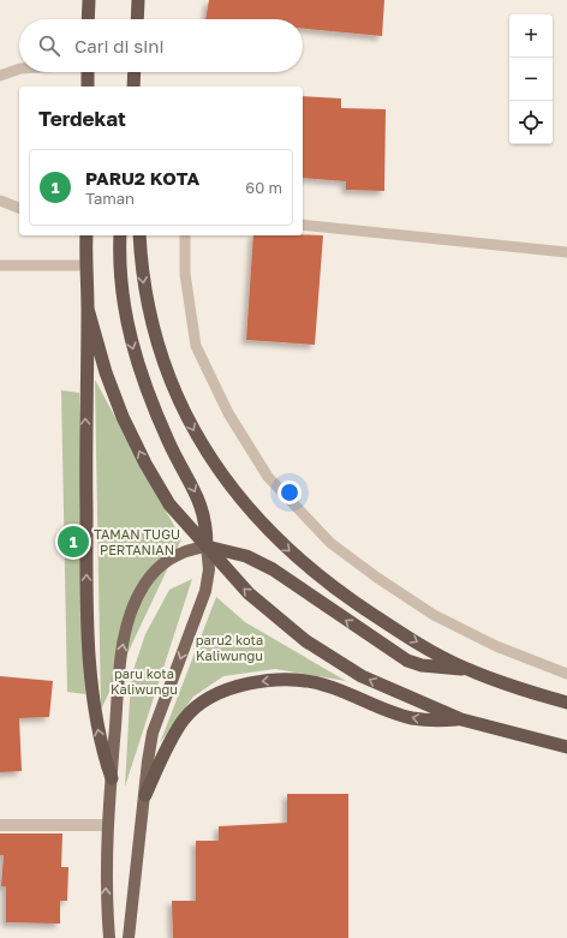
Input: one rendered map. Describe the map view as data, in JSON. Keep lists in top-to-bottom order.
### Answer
{
  "parks": ["TAMAN TUGU PERTANIAN", "paru2 kota Kaliwungu", "paru kota Kaliwungu"],
  "page": {
    "map_buttons": ["+", "−"],
    "search": "Cari di sini",
    "heading": "Terdekat",
    "list": [
      {
        "mark": "1",
        "name": "PARU2 KOTA",
        "note": "Taman",
        "value": "60 m"
      }
    ],
    "pins": "1"
  }
}
